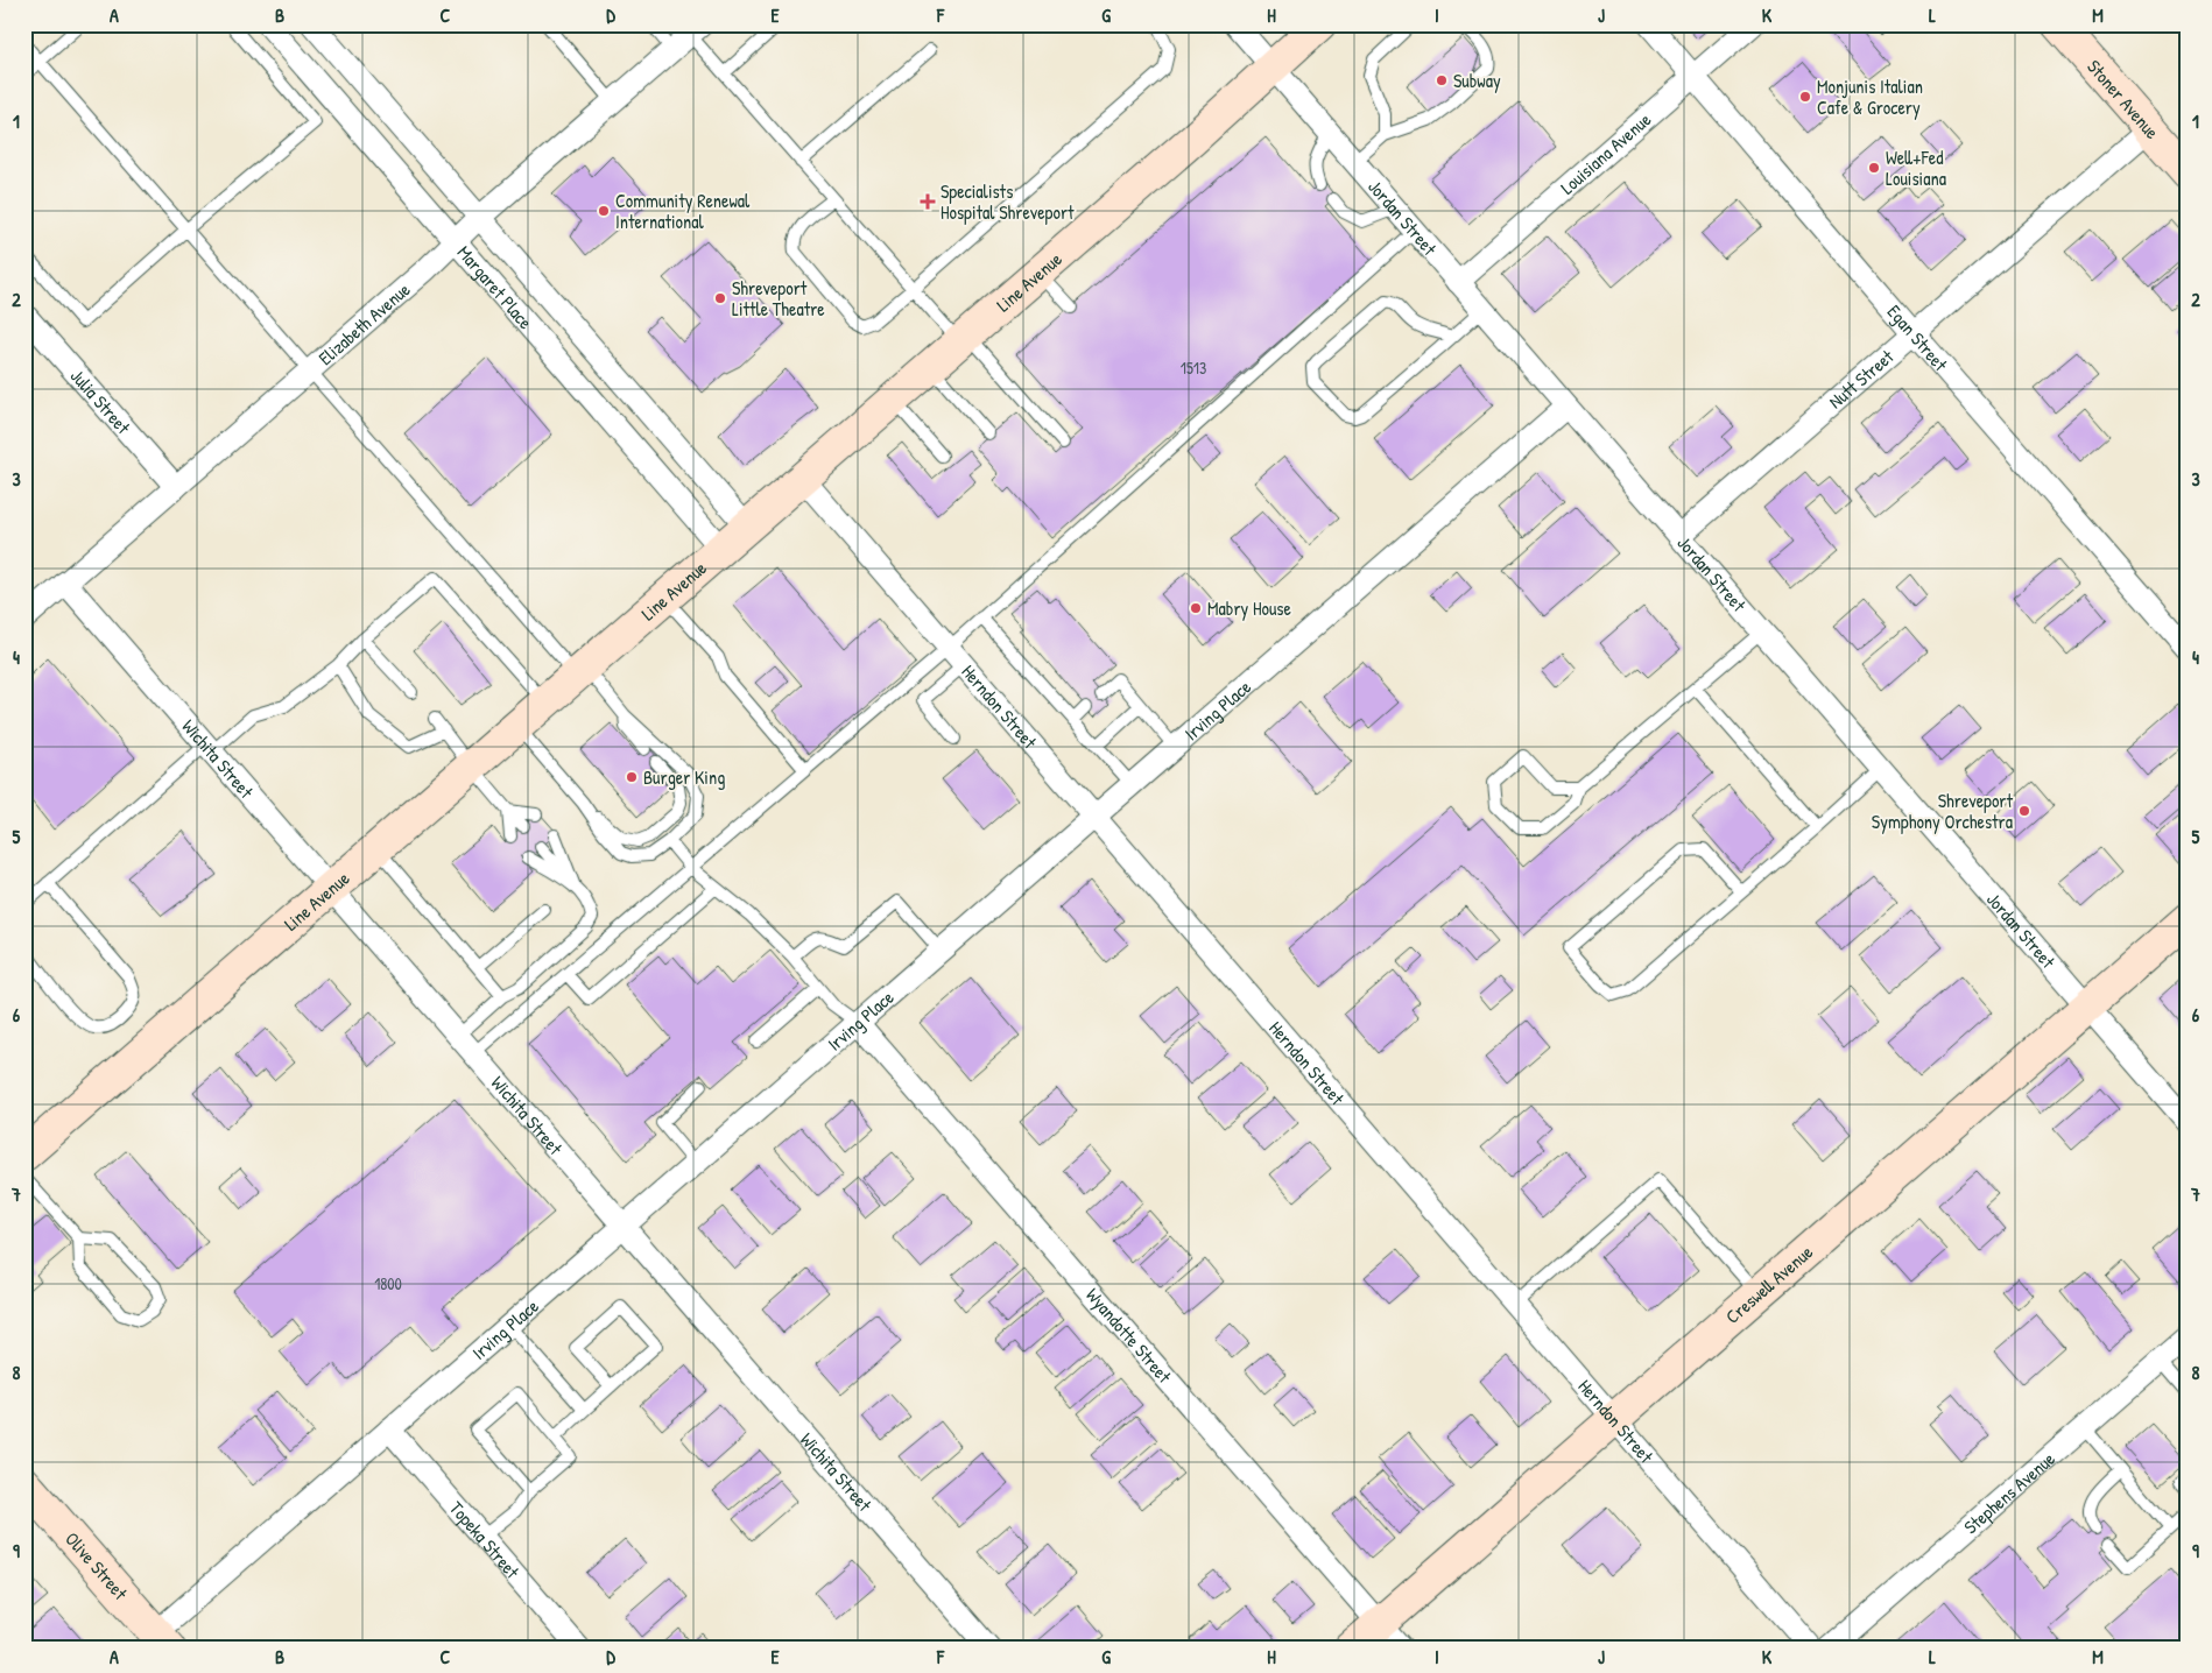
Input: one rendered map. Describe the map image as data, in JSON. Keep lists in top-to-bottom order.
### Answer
{
  "streets": {
    "main road": [
      "Stoner Avenue",
      "Line Avenue",
      "Creswell Avenue",
      "Olive Street"
    ],
    "street": [
      "Louisiana Avenue",
      "Jordan Street",
      "Margaret Place",
      "Elizabeth Avenue",
      "Egan Street",
      "Nutt Street",
      "Julia Street",
      "Herndon Street",
      "Irving Place",
      "Wichita Street",
      "Wyandotte Street",
      "Stephens Avenue",
      "Topeka Street"
    ]
  },
  "crossings": [
    ["Stoner Avenue", "Nutt Street"],
    ["Louisiana Avenue", "Jordan Street"],
    ["Louisiana Avenue", "Egan Street"],
    ["Jordan Street", "Line Avenue"],
    ["Jordan Street", "Nutt Street"],
    ["Jordan Street", "Irving Place"],
    ["Jordan Street", "Creswell Avenue"],
    ["Line Avenue", "Margaret Place"],
    ["Line Avenue", "Herndon Street"],
    ["Line Avenue", "Wichita Street"],
    ["Margaret Place", "Elizabeth Avenue"],
    ["Elizabeth Avenue", "Julia Street"],
    ["Elizabeth Avenue", "Wichita Street"],
    ["Egan Street", "Nutt Street"],
    ["Herndon Street", "Irving Place"],
    ["Herndon Street", "Creswell Avenue"],
    ["Irving Place", "Wichita Street"],
    ["Irving Place", "Wyandotte Street"],
    ["Irving Place", "Topeka Street"],
    ["Irving Place", "Olive Street"],
    ["Creswell Avenue", "Wyandotte Street"]
  ],
  "places": {
    "other": [
      "Subway",
      "Monjunis Italian Cafe & Grocery",
      "Well+Fed Louisiana",
      "Community Renewal International",
      "Shreveport Little Theatre",
      "Mabry House",
      "Burger King",
      "Shreveport Symphony Orchestra"
    ],
    "health": ["Specialists Hospital Shreveport"]
  },
  "house_numbers": ["1513", "1800"],
  "grid": {
    "columns": [
      "A",
      "B",
      "C",
      "D",
      "E",
      "F",
      "G",
      "H",
      "I",
      "J",
      "K",
      "L",
      "M"
    ],
    "rows": [
      "1",
      "2",
      "3",
      "4",
      "5",
      "6",
      "7",
      "8",
      "9"
    ]
  }
}
